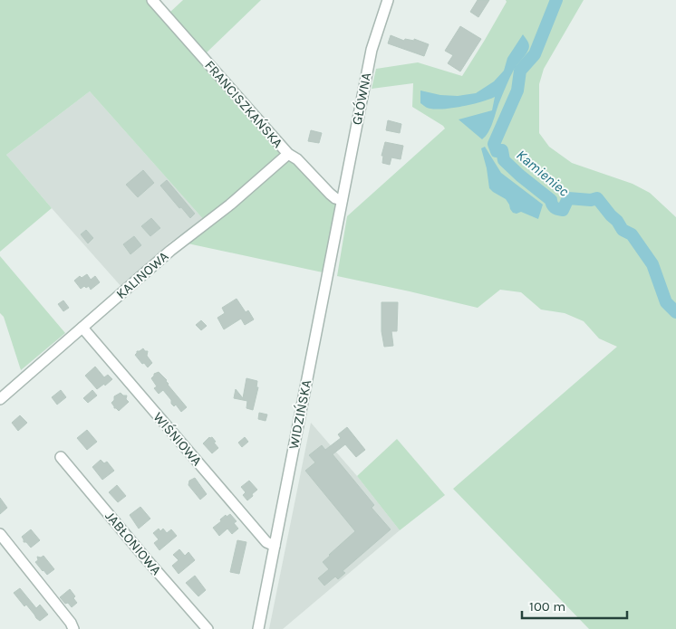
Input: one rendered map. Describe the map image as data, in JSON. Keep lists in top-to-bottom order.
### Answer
{
  "streets": {
    "street": [
      "GŁÓWNA",
      "FRANCISZKAŃSKA",
      "KALINOWA",
      "WIDZIŃSKA",
      "WIŚNIOWA",
      "JABŁONIOWA"
    ]
  },
  "crossings": [
    ["GŁÓWNA", "FRANCISZKAŃSKA"],
    ["GŁÓWNA", "WIDZIŃSKA"],
    ["FRANCISZKAŃSKA", "KALINOWA"],
    ["FRANCISZKAŃSKA", "WIDZIŃSKA"],
    ["KALINOWA", "WIŚNIOWA"],
    ["WIDZIŃSKA", "WIŚNIOWA"]
  ],
  "water": ["Kamieniec"],
  "scale_bar": "100 m"
}
